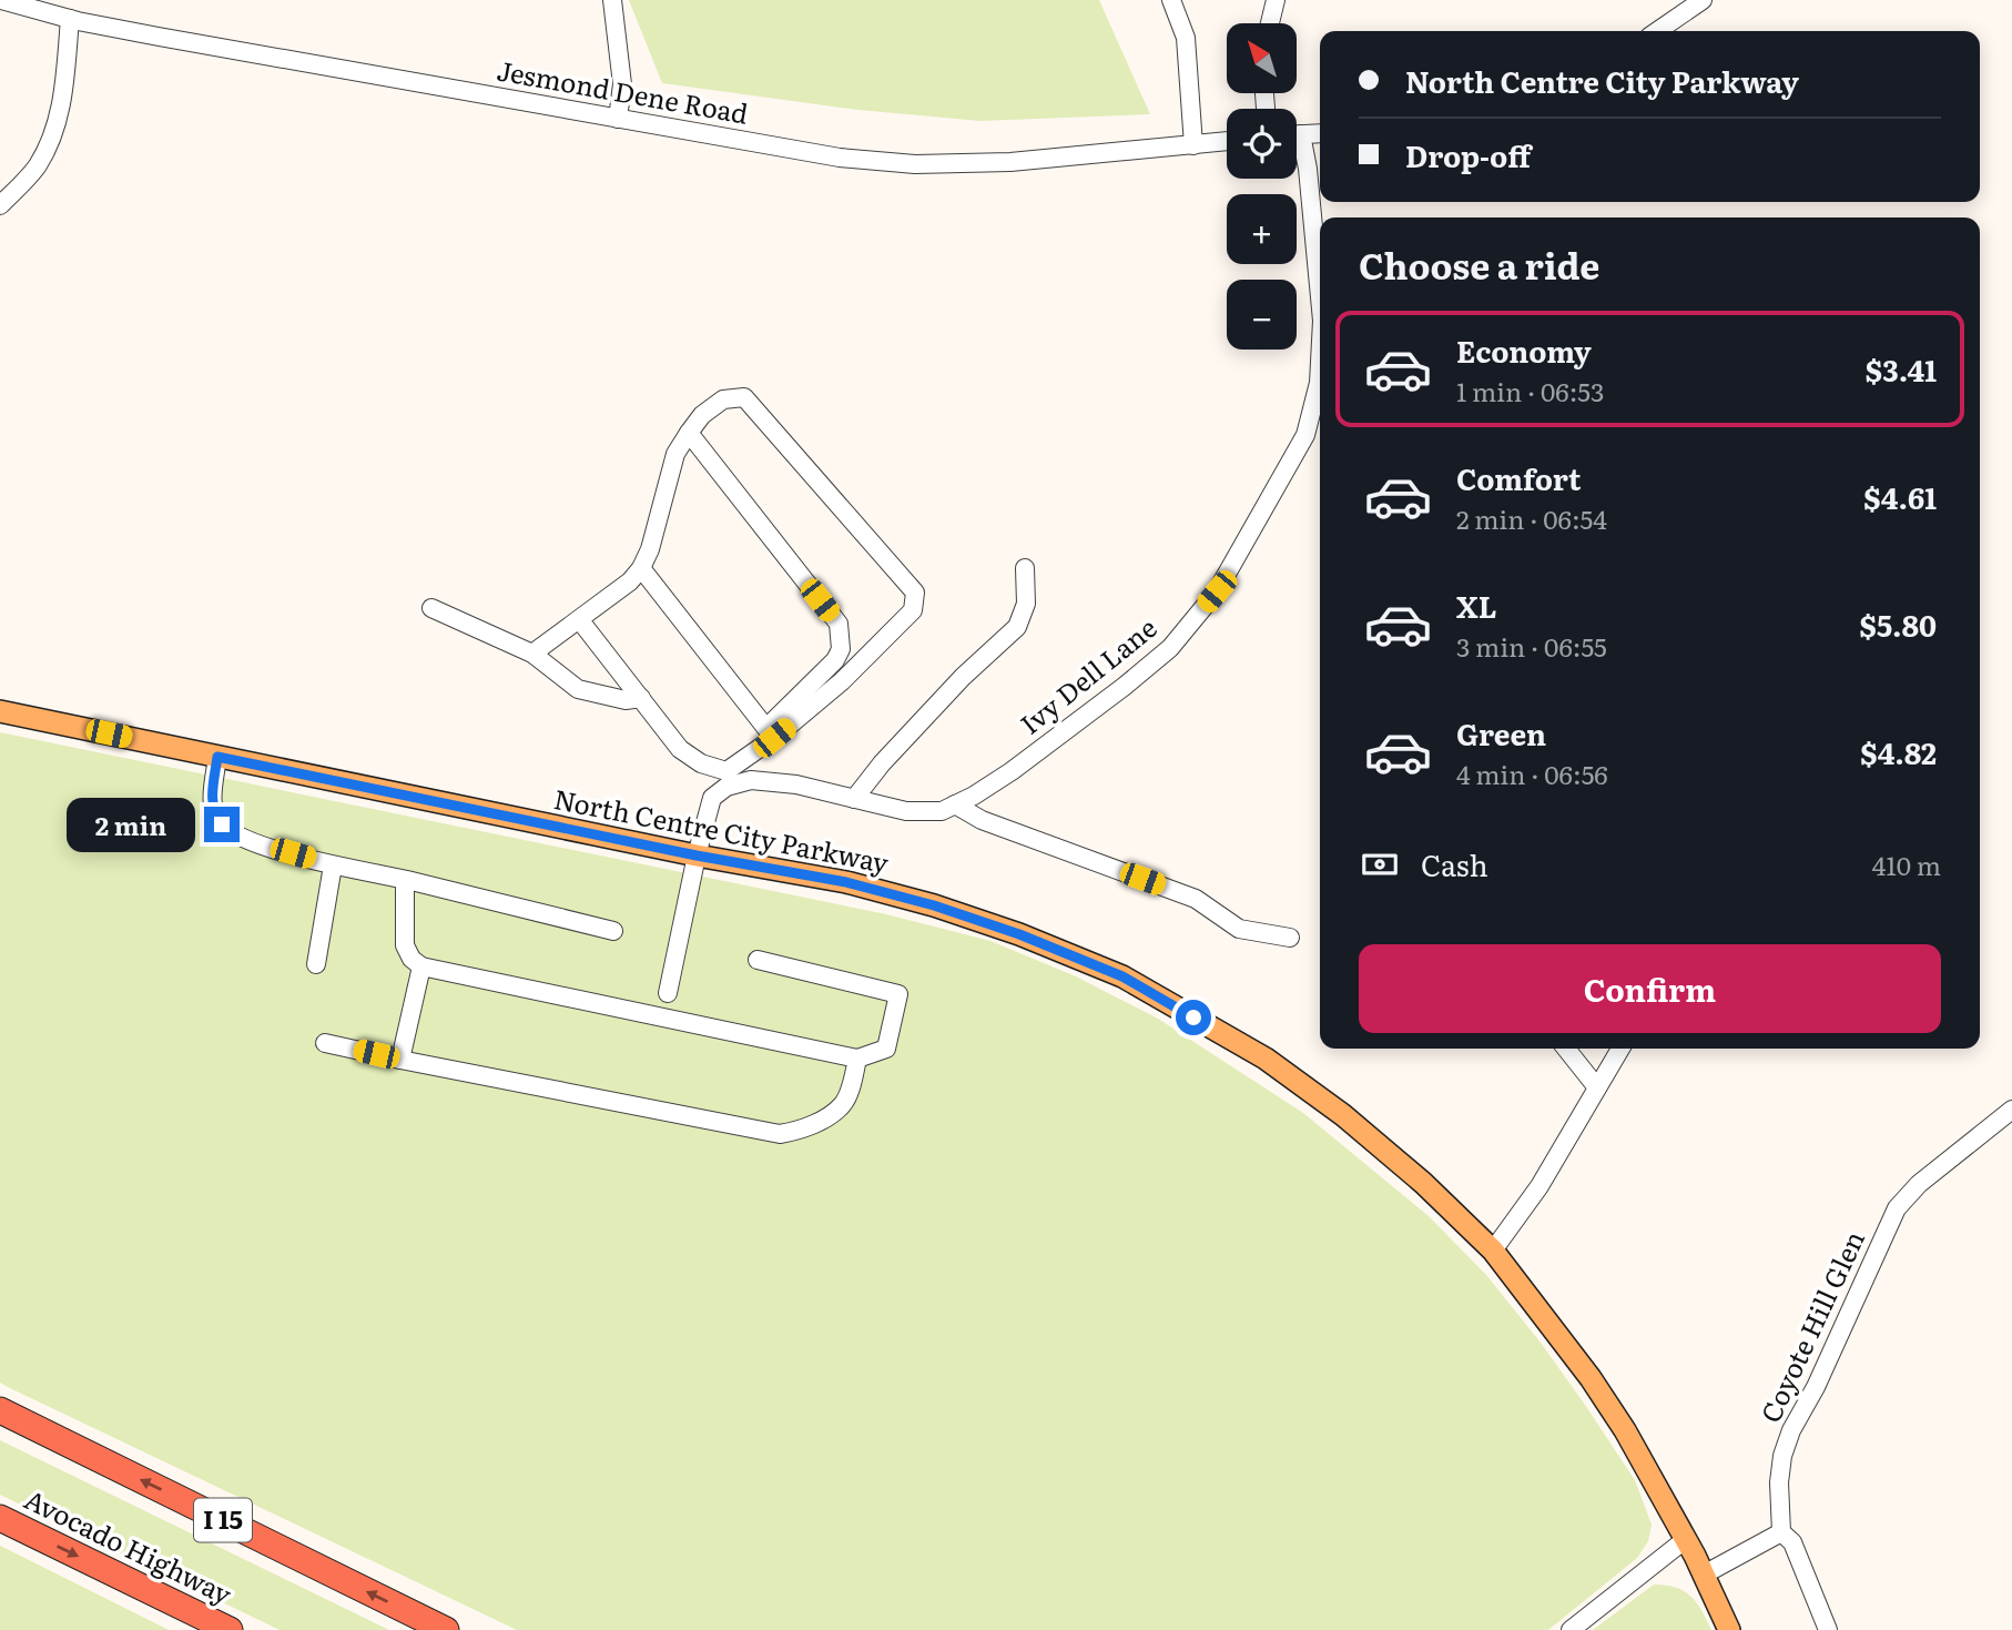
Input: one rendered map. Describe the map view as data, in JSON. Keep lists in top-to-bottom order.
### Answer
{
  "streets": {
    "highway": ["I 15", "Avocado Highway"],
    "main road": ["North Centre City Parkway"],
    "street": ["Jesmond Dene Road", "Ivy Dell Lane", "Coyote Hill Glen"]
  },
  "north": "top left",
  "page": {
    "map_buttons": ["+", "−"],
    "banner": ["North Centre City Parkway", "Drop-off"],
    "heading": "Choose a ride",
    "list": [
      {
        "name": "Economy",
        "note": "1 min · 06:53",
        "value": "$3.41"
      },
      {
        "name": "Comfort",
        "note": "2 min · 06:54",
        "value": "$4.61"
      },
      {
        "name": "XL",
        "note": "3 min · 06:55",
        "value": "$5.80"
      },
      {
        "name": "Green",
        "note": "4 min · 06:56",
        "value": "$4.82"
      }
    ],
    "bubble": "2 min",
    "pay": ["Cash", "410 m"],
    "buttons": "Confirm"
  }
}
